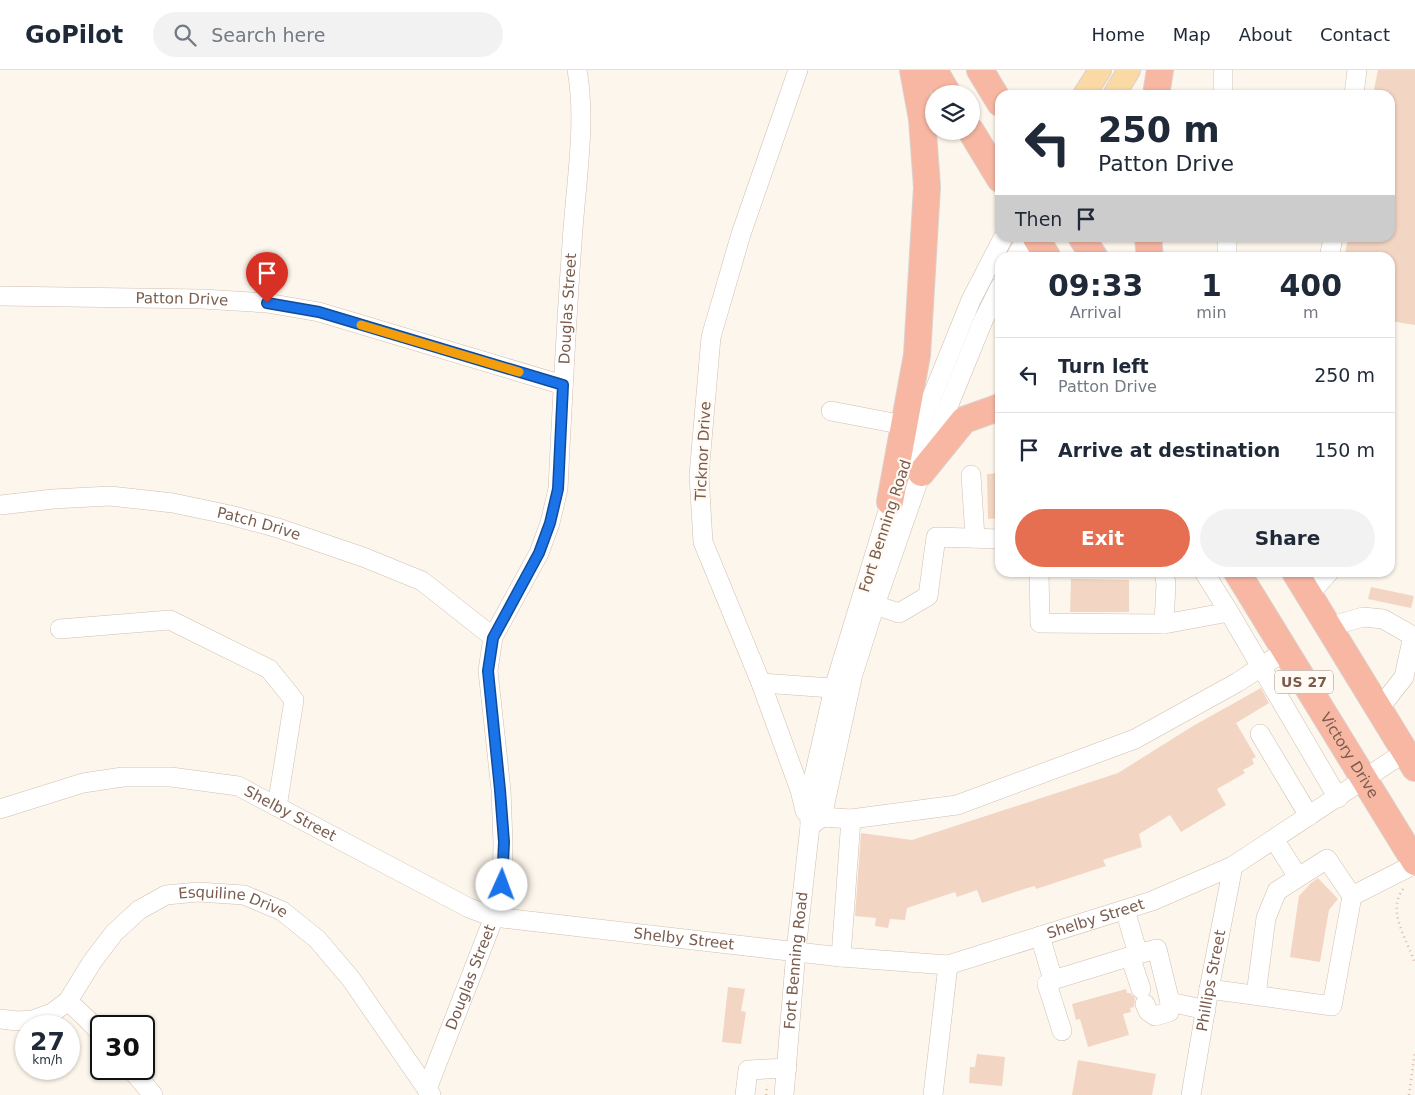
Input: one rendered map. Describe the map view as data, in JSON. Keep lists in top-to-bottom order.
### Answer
{
  "streets": {
    "highway": ["US 27", "Victory Drive"],
    "street": [
      "Patton Drive",
      "Douglas Street",
      "Ticknor Drive",
      "Patch Drive",
      "Fort Benning Road",
      "Shelby Street",
      "Esquiline Drive",
      "Phillips Street"
    ]
  },
  "crossings": [
    ["Patton Drive", "Douglas Street"],
    ["Douglas Street", "Patch Drive"],
    ["Douglas Street", "Shelby Street"],
    ["Douglas Street", "Esquiline Drive"],
    ["Ticknor Drive", "Fort Benning Road"],
    ["Fort Benning Road", "Shelby Street"],
    ["US 27", "Shelby Street"],
    ["Victory Drive", "Shelby Street"],
    ["Shelby Street", "Phillips Street"]
  ],
  "page": {
    "header": "GoPilot",
    "search": "Search here",
    "nav": [
      "Home",
      "Map",
      "About",
      "Contact"
    ],
    "turn": ["250 m", "Patton Drive"],
    "then": "Then",
    "eta": [
      "09:33",
      "Arrival",
      "1",
      "min",
      "400",
      "m"
    ],
    "list": [
      {
        "name": "Turn left",
        "note": "Patton Drive",
        "value": "250 m"
      },
      {
        "name": "Arrive at destination",
        "value": "150 m"
      }
    ],
    "buttons": ["Exit", "Share"],
    "speed": "27 km/h",
    "limit": "30"
  }
}
